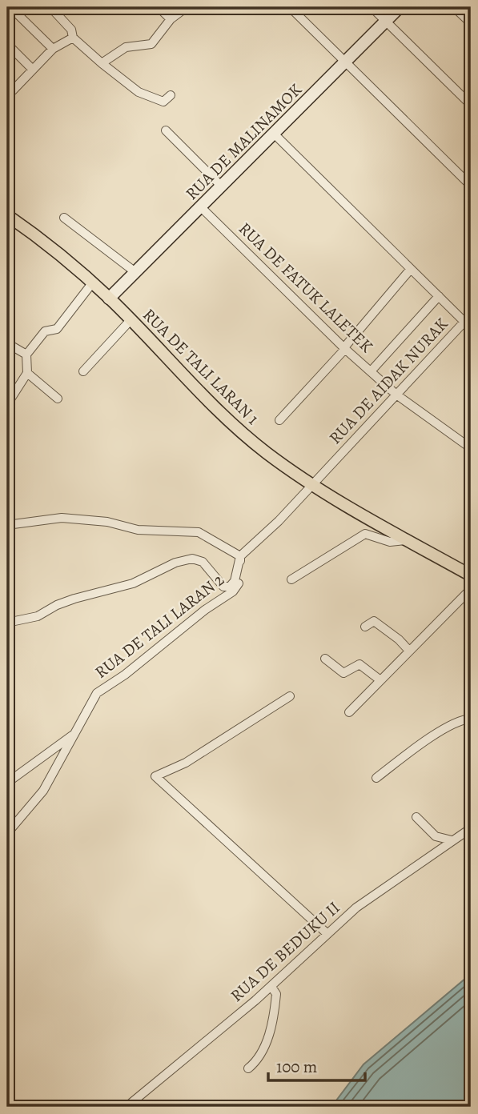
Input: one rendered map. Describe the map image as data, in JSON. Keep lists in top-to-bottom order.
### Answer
{
  "streets": {
    "main road": ["RUA DE TALI LARAN 1"],
    "street": [
      "RUA DE MALINAMOK",
      "RUA DE FATUK LALETEK",
      "RUA DE AIDAK NURAK",
      "RUA DE TALI LARAN 2",
      "RUA DE BEDUKU II"
    ]
  },
  "crossings": [
    ["RUA DE MALINAMOK", "RUA DE FATUK LALETEK"],
    ["RUA DE MALINAMOK", "RUA DE TALI LARAN 1"],
    ["RUA DE MALINAMOK", "RUA DE AIDAK NURAK"],
    ["RUA DE FATUK LALETEK", "RUA DE AIDAK NURAK"],
    ["RUA DE TALI LARAN 1", "RUA DE AIDAK NURAK"],
    ["RUA DE AIDAK NURAK", "RUA DE TALI LARAN 2"]
  ],
  "scale_bar": "100 m"
}
